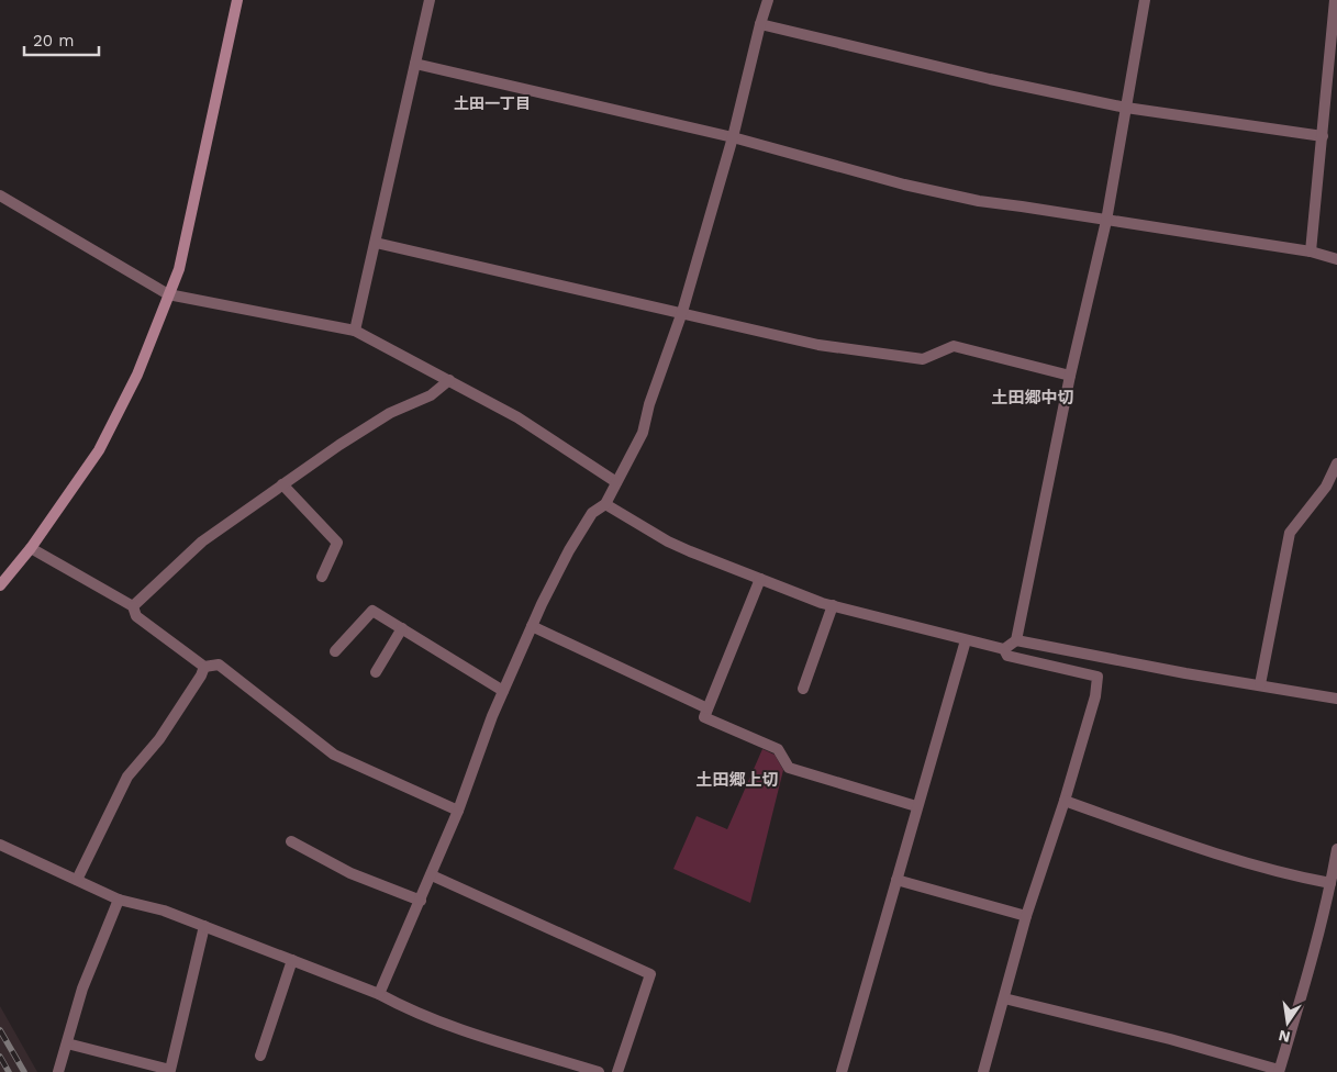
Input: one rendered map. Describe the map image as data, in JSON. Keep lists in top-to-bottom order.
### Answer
{
  "districts": ["土田一丁目", "土田郷中切", "土田郷上切"],
  "scale_bar": "20 m",
  "north": "bottom"
}
